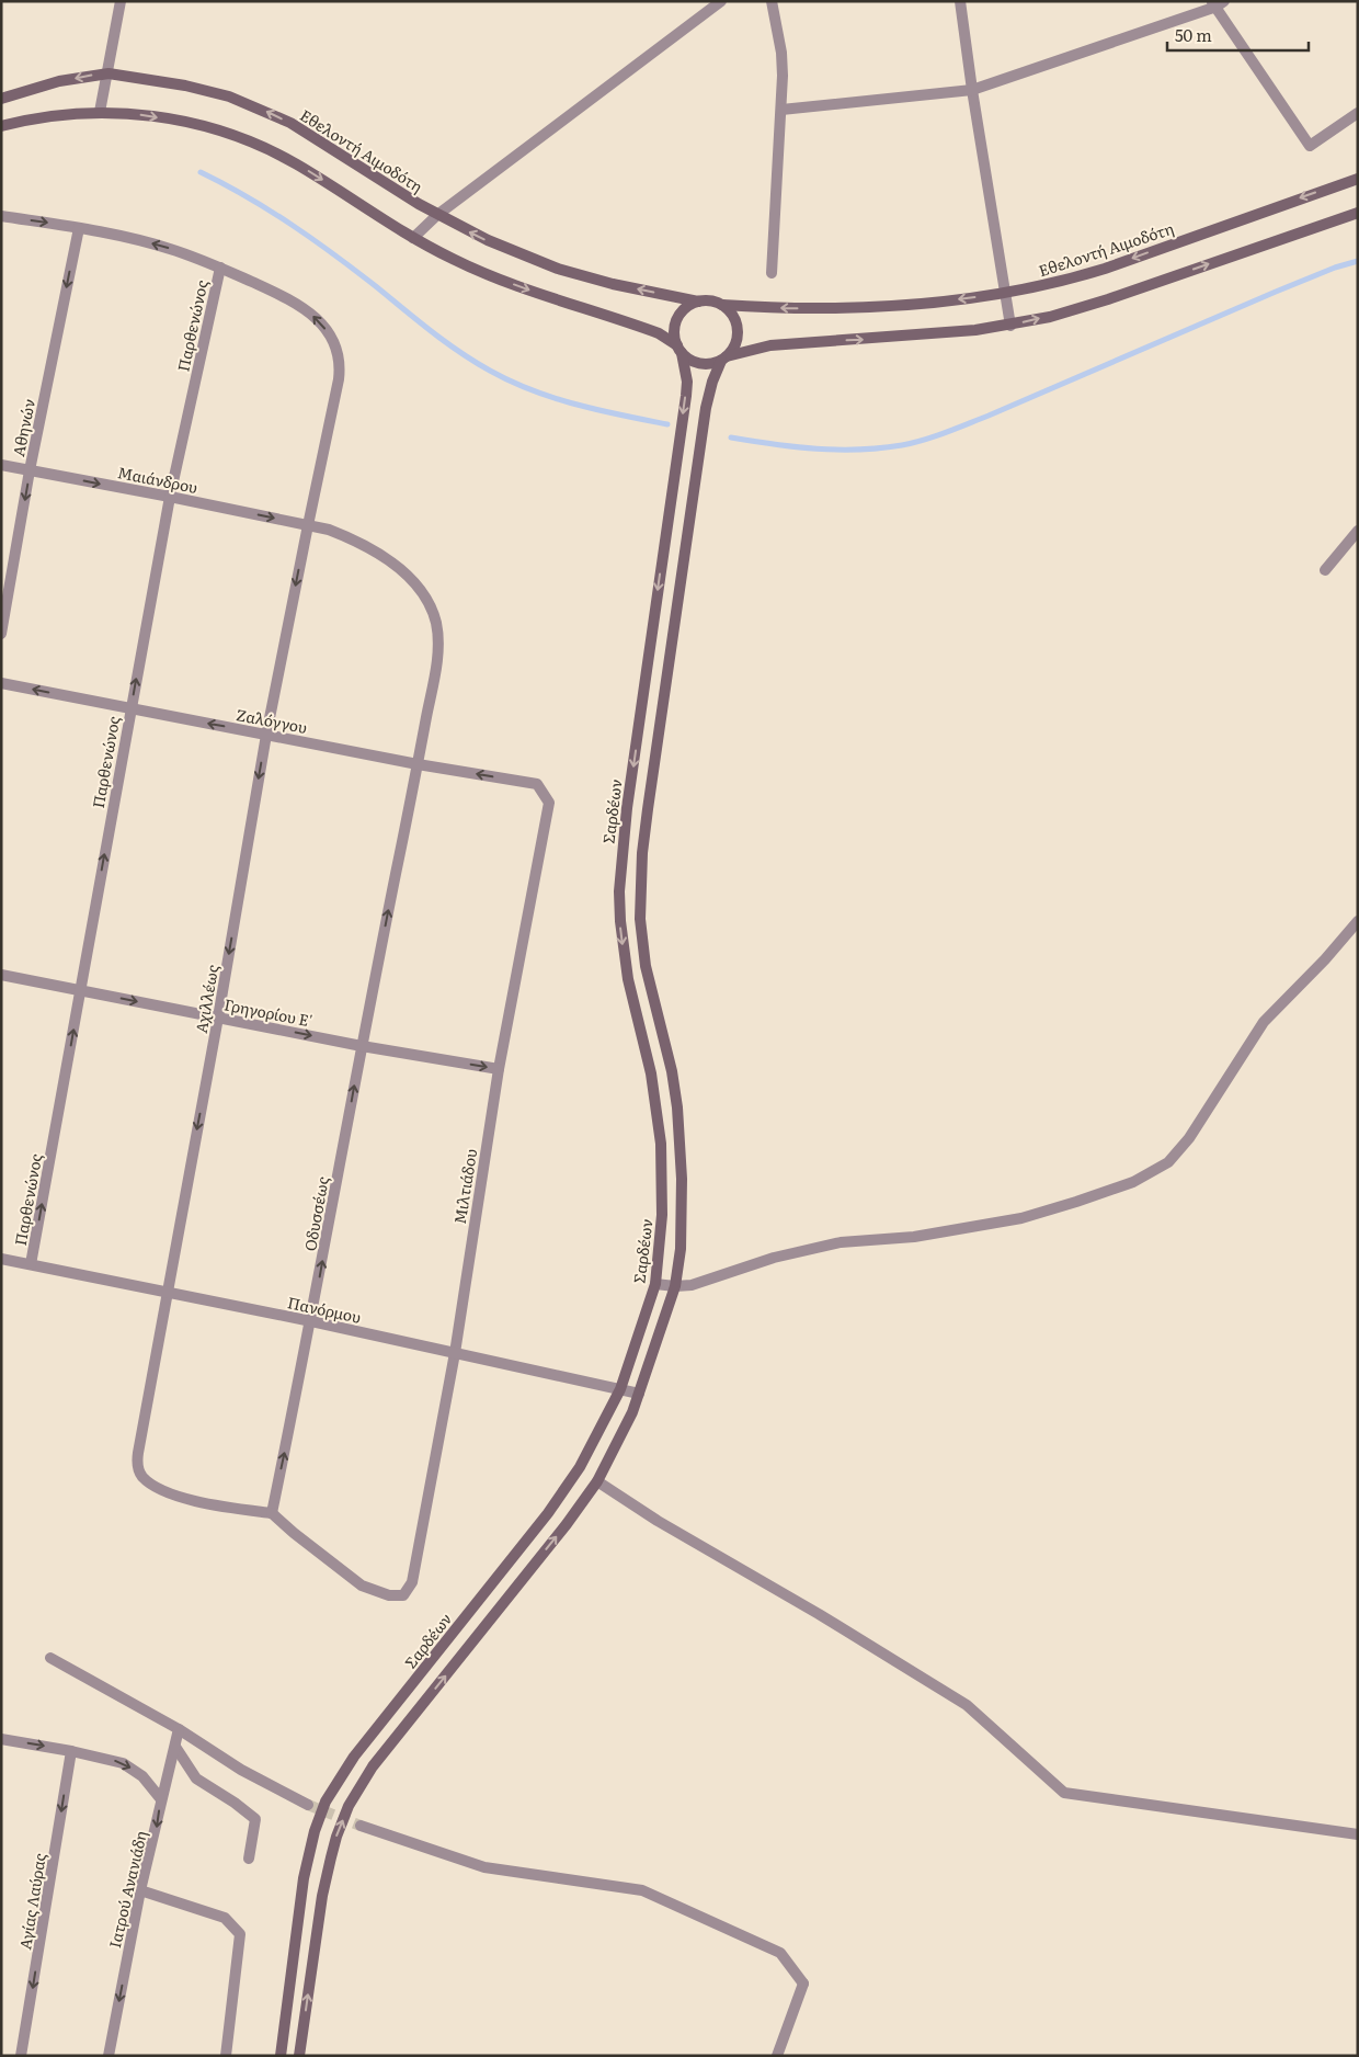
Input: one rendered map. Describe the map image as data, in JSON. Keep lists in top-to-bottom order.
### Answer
{
  "streets": {
    "main road": ["Εθελοντή Αιμοδότη", "Σαρδέων"],
    "street": [
      "Παρθενώνος",
      "Αθηνών",
      "Μαιάνδρου",
      "Ζαλόγγου",
      "Αχιλλέως",
      "Γρηγορίου Ε'",
      "Μιλτιάδου",
      "Οδυσσέως",
      "Πανόρμου",
      "Ιατρού Ανανιάδη",
      "Αγίας Λαύρας"
    ]
  },
  "crossings": [
    ["Εθελοντή Αιμοδότη", "Σαρδέων"],
    ["Παρθενώνος", "Μαιάνδρου"],
    ["Παρθενώνος", "Ζαλόγγου"],
    ["Παρθενώνος", "Αχιλλέως"],
    ["Παρθενώνος", "Γρηγορίου Ε'"],
    ["Παρθενώνος", "Πανόρμου"],
    ["Αθηνών", "Μαιάνδρου"],
    ["Μαιάνδρου", "Ζαλόγγου"],
    ["Μαιάνδρου", "Αχιλλέως"],
    ["Μαιάνδρου", "Οδυσσέως"],
    ["Ζαλόγγου", "Αχιλλέως"],
    ["Ζαλόγγου", "Μιλτιάδου"],
    ["Ζαλόγγου", "Οδυσσέως"],
    ["Σαρδέων", "Πανόρμου"],
    ["Αχιλλέως", "Γρηγορίου Ε'"],
    ["Αχιλλέως", "Μιλτιάδου"],
    ["Αχιλλέως", "Οδυσσέως"],
    ["Αχιλλέως", "Πανόρμου"],
    ["Γρηγορίου Ε'", "Μιλτιάδου"],
    ["Γρηγορίου Ε'", "Οδυσσέως"],
    ["Μιλτιάδου", "Οδυσσέως"],
    ["Μιλτιάδου", "Πανόρμου"],
    ["Οδυσσέως", "Πανόρμου"]
  ],
  "one_way": [
    "Παρθενώνος",
    "Αθηνών",
    "Μαιάνδρου",
    "Ζαλόγγου",
    "Γρηγορίου Ε'",
    "Οδυσσέως",
    "Ιατρού Ανανιάδη",
    "Αγίας Λαύρας"
  ],
  "scale_bar": "50 m"
}
